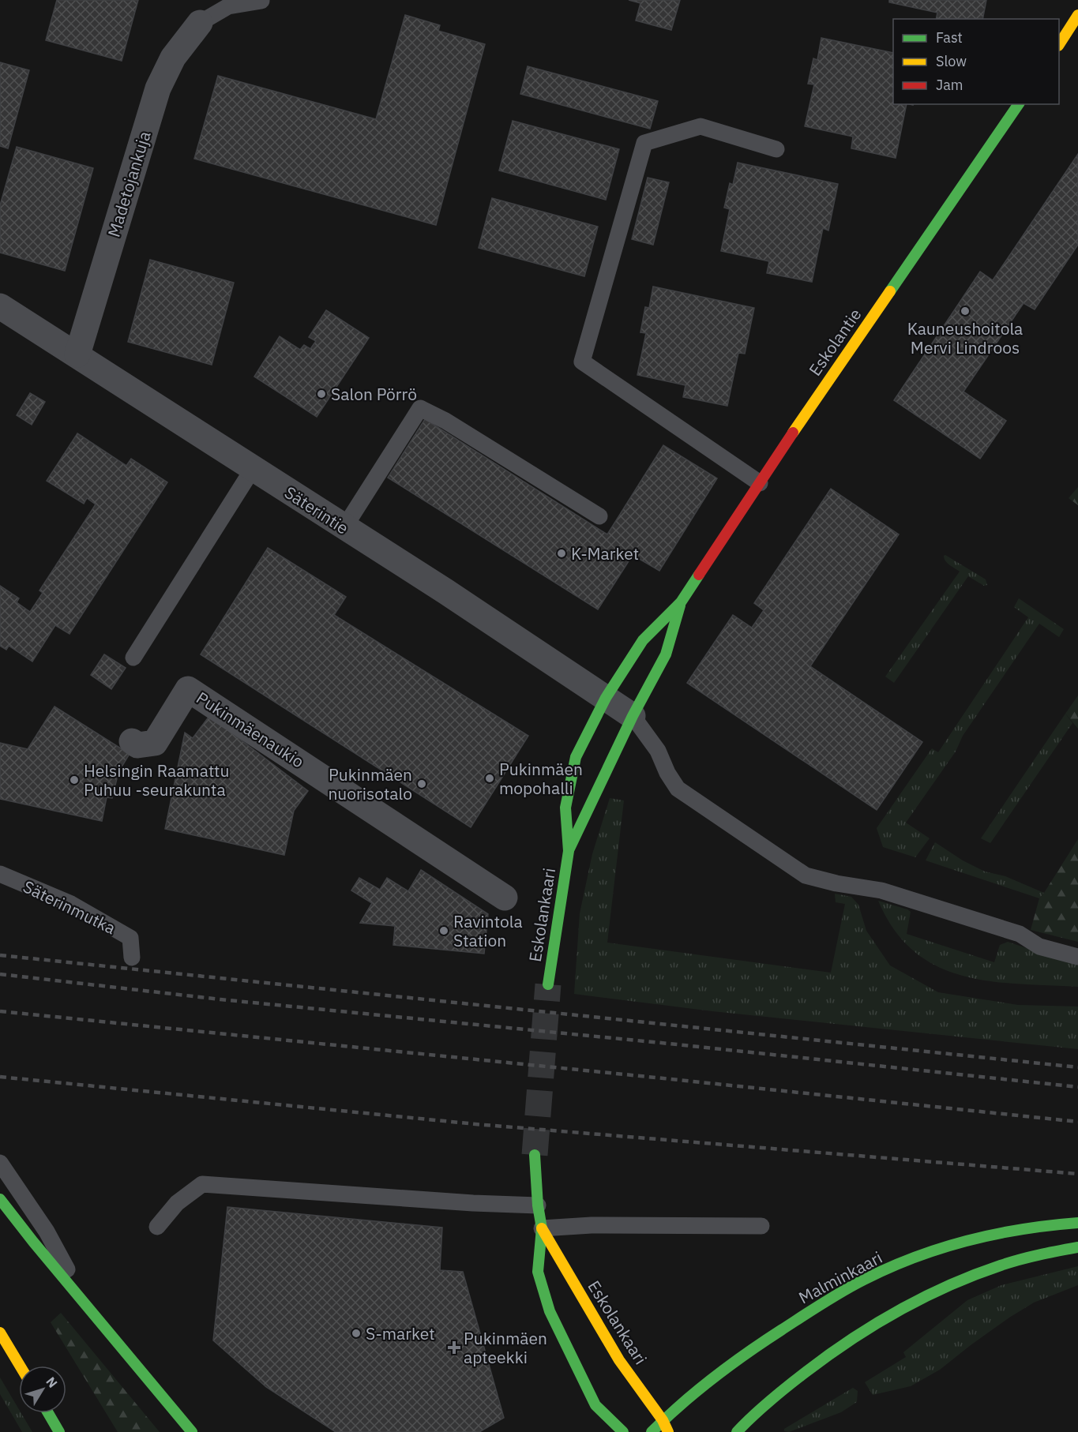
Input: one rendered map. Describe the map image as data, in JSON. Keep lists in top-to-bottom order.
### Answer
{
  "streets": {
    "main road": ["Eskolantie", "Eskolankaari", "Malminkaari"],
    "street": ["Madetojankuja", "Säterintie", "Pukinmäenaukio"],
    "lane": ["Säterinmutka"]
  },
  "crossings": [
    ["Madetojankuja", "Säterintie"],
    ["Eskolantie", "Säterintie"],
    ["Eskolantie", "Eskolankaari"],
    ["Säterintie", "Eskolankaari"],
    ["Eskolankaari", "Malminkaari"]
  ],
  "places": {
    "other": [
      "Kauneushoitola Mervi Lindroos",
      "Salon Pörrö",
      "K-Market",
      "Pukinmäen mopohalli",
      "Helsingin Raamattu Puhuu -seurakunta",
      "Pukinmäen nuorisotalo",
      "Ravintola Station",
      "S-market"
    ],
    "health": ["Pukinmäen apteekki"]
  },
  "legend": ["Fast", "Slow", "Jam"],
  "north": "top right"
}
